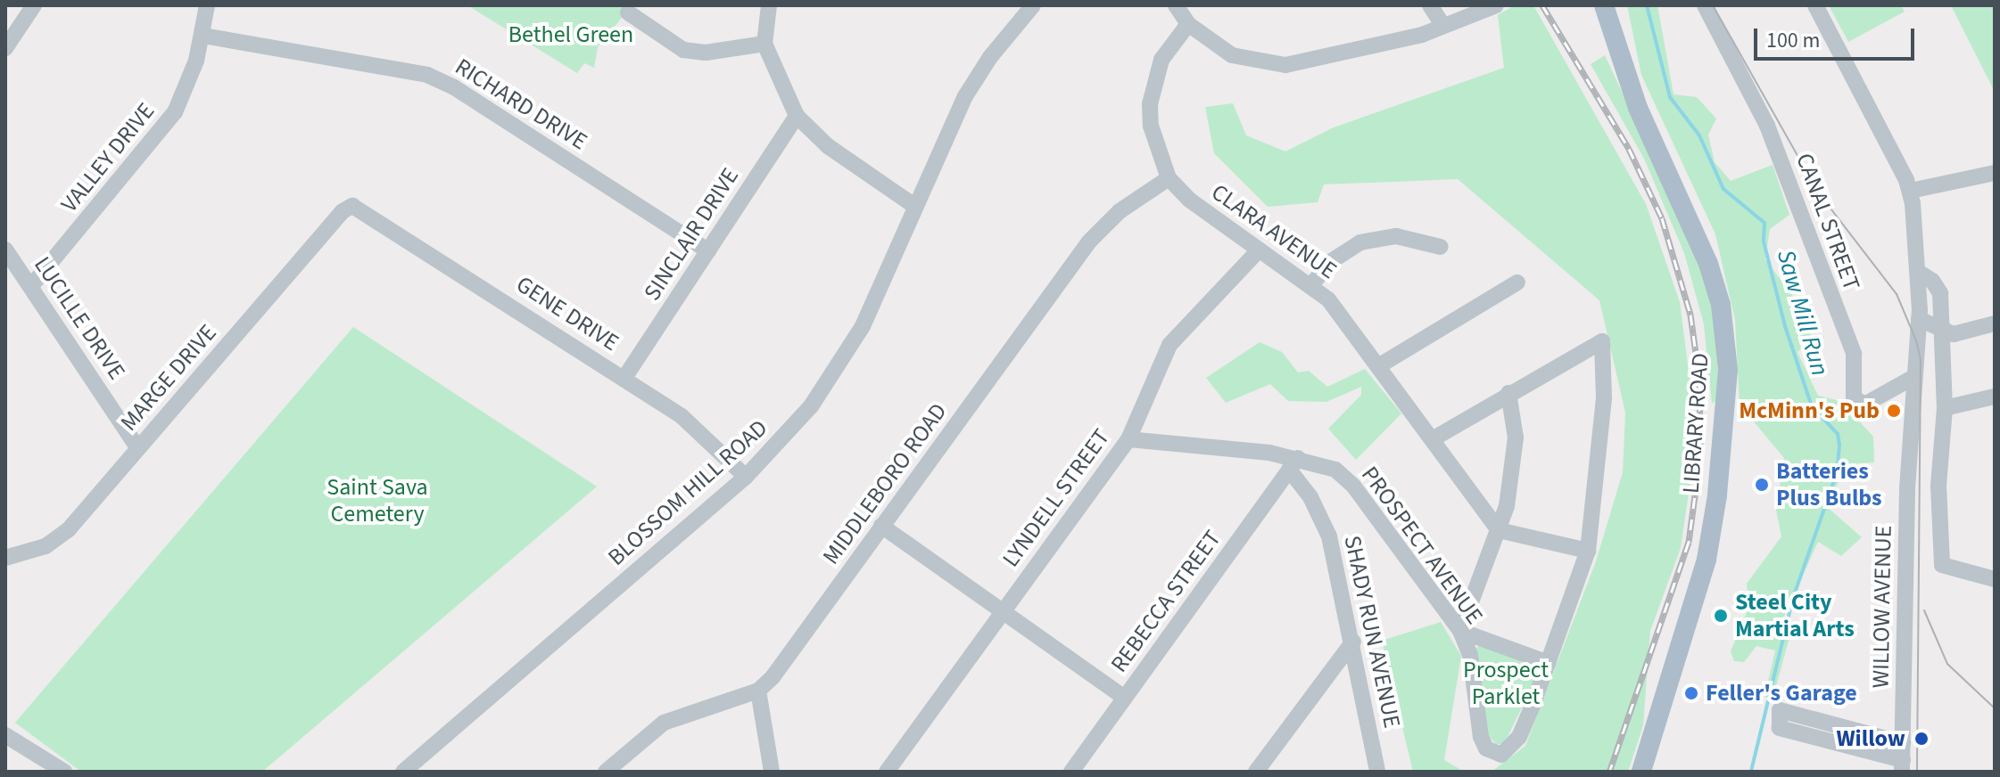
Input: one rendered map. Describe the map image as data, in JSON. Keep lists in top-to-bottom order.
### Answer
{
  "streets": {
    "main road": ["LIBRARY ROAD"],
    "street": [
      "RICHARD DRIVE",
      "VALLEY DRIVE",
      "CANAL STREET",
      "CLARA AVENUE",
      "SINCLAIR DRIVE",
      "GENE DRIVE",
      "LUCILLE DRIVE",
      "MARGE DRIVE",
      "MIDDLEBORO ROAD",
      "BLOSSOM HILL ROAD",
      "LYNDELL STREET",
      "PROSPECT AVENUE",
      "REBECCA STREET",
      "WILLOW AVENUE",
      "SHADY RUN AVENUE"
    ]
  },
  "crossings": [
    ["RICHARD DRIVE", "VALLEY DRIVE"],
    ["RICHARD DRIVE", "SINCLAIR DRIVE"],
    ["VALLEY DRIVE", "LUCILLE DRIVE"],
    ["CANAL STREET", "WILLOW AVENUE"],
    ["CLARA AVENUE", "MIDDLEBORO ROAD"],
    ["CLARA AVENUE", "LYNDELL STREET"],
    ["SINCLAIR DRIVE", "GENE DRIVE"],
    ["GENE DRIVE", "MARGE DRIVE"],
    ["GENE DRIVE", "BLOSSOM HILL ROAD"],
    ["LUCILLE DRIVE", "MARGE DRIVE"],
    ["LYNDELL STREET", "PROSPECT AVENUE"],
    ["PROSPECT AVENUE", "REBECCA STREET"],
    ["PROSPECT AVENUE", "SHADY RUN AVENUE"],
    ["REBECCA STREET", "SHADY RUN AVENUE"]
  ],
  "water": ["Saw Mill Run"],
  "parks": ["Bethel Green", "Saint Sava Cemetery", "Prospect Parklet"],
  "places": [
    "McMinn's Pub",
    "Batteries Plus Bulbs",
    "Steel City Martial Arts",
    "Feller's Garage",
    "Willow"
  ],
  "scale_bar": "100 m"
}
